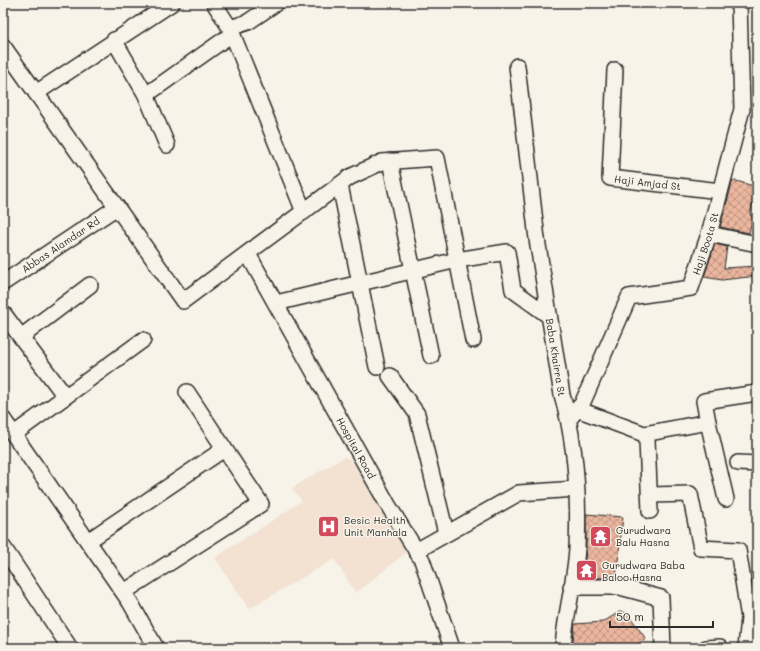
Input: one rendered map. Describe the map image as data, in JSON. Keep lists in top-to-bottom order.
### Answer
{
  "streets": {
    "street": [
      "Haji Amjad St",
      "Haji Boota St",
      "Abbas Alamdar Rd",
      "Baba Khairra St",
      "Hospital Road"
    ]
  },
  "crossings": [
    ["Haji Amjad St", "Haji Boota St"],
    ["Haji Boota St", "Baba Khairra St"]
  ],
  "places": {
    "hospital": ["Besic Health Unit Manhala"],
    "temple": ["Gurudwara Balu Hasna", "Gurudwara Baba Baloo Hasna"]
  },
  "scale_bar": "50 m"
}
